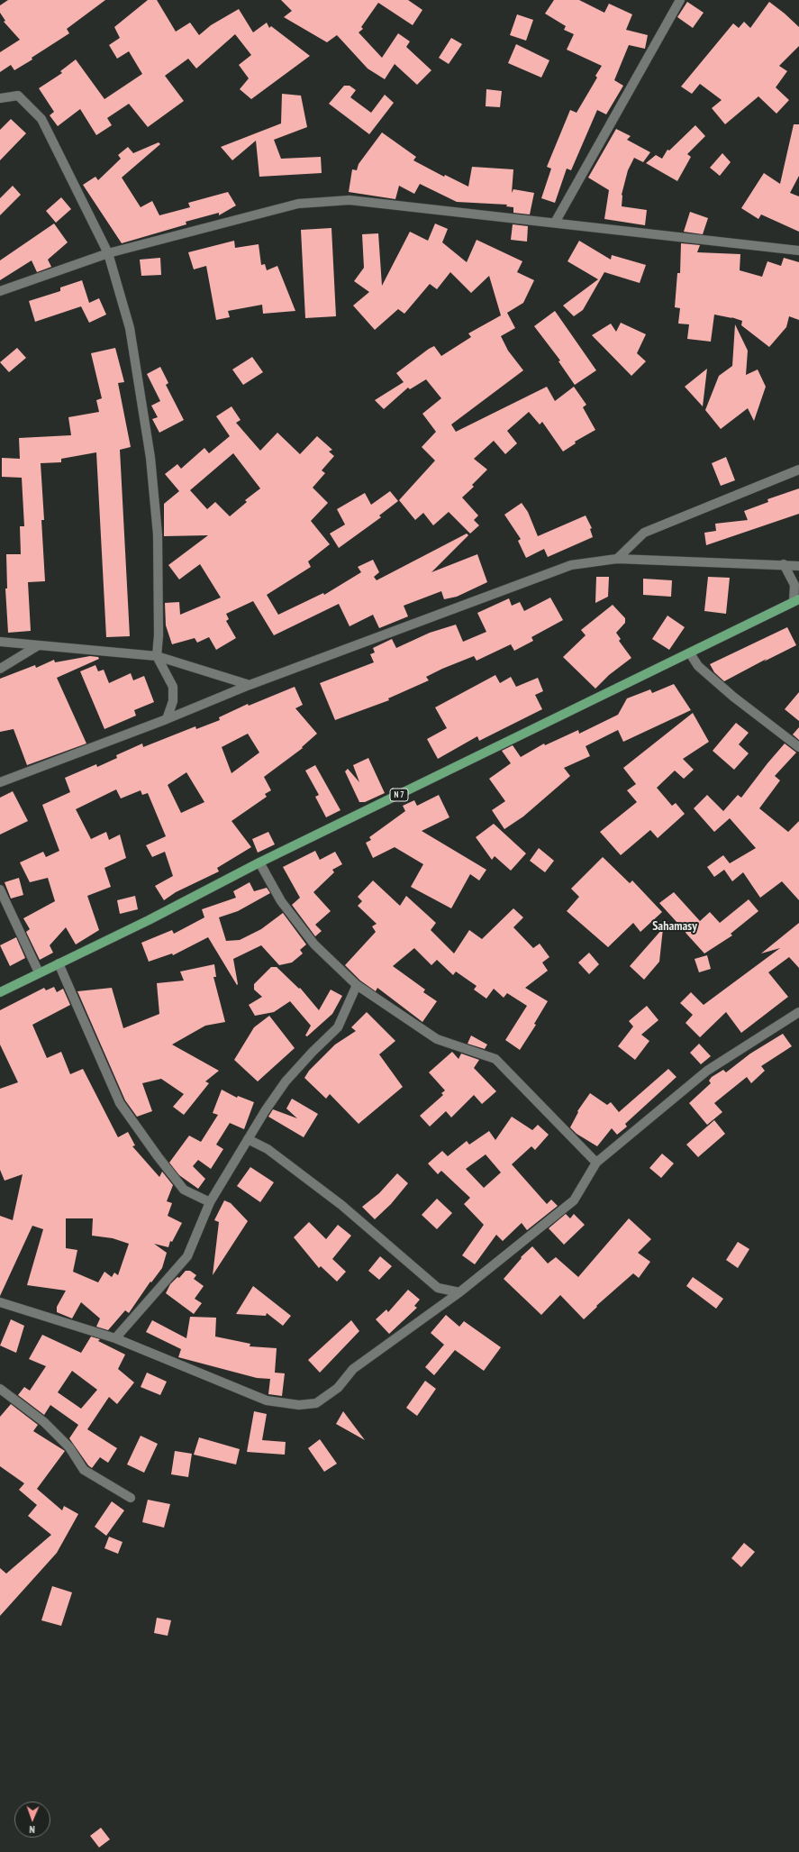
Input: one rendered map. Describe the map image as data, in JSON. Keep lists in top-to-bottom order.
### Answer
{
  "streets": {
    "main road": ["N 7"]
  },
  "districts": ["Sahamasy"],
  "north": "bottom"
}
